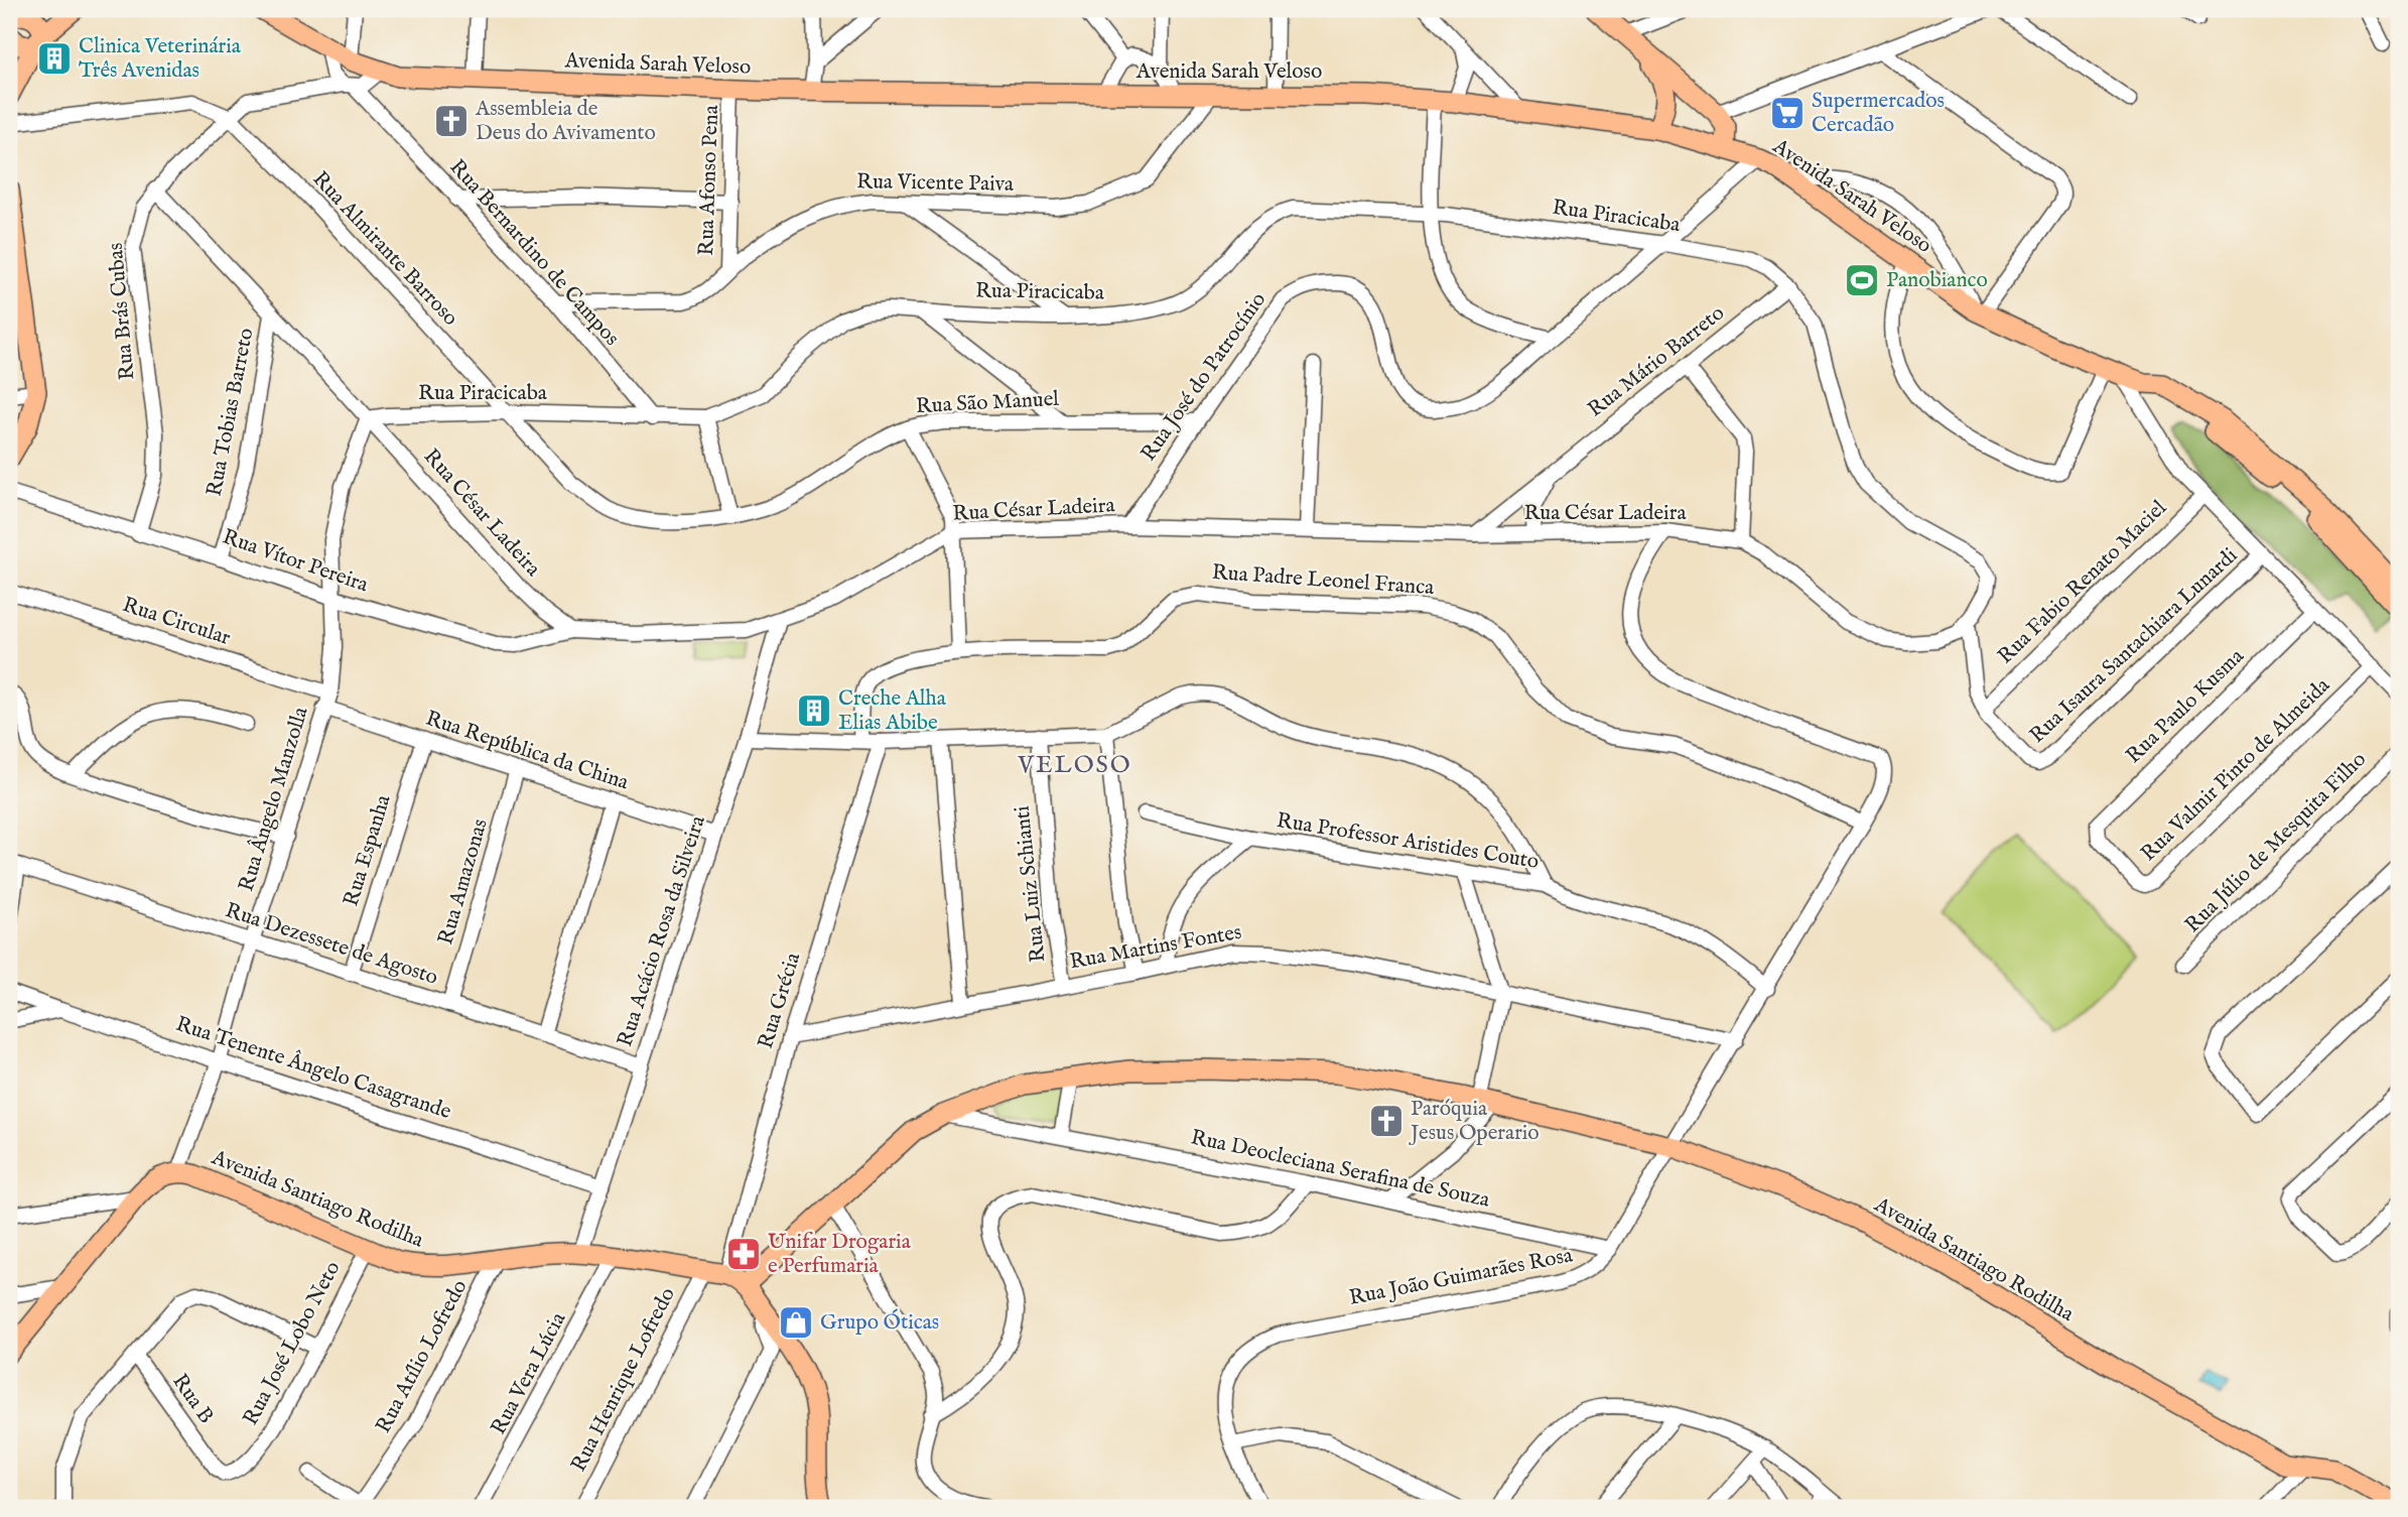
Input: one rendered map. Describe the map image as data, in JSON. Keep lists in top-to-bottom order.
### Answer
{
  "streets": {
    "main road": ["Avenida Sarah Veloso", "Avenida Santiago Rodilha"],
    "street": [
      "Rua Afonso Pena",
      "Rua Vicente Paiva",
      "Rua Piracicaba",
      "Rua Almirante Barroso",
      "Rua Bernardino de Campos",
      "Rua Brás Cubas",
      "Rua Mário Barreto",
      "Rua José do Patrocínio",
      "Rua São Manuel",
      "Rua Tobias Barreto",
      "Rua César Ladeira",
      "Rua Vítor Pereira",
      "Rua Padre Leonel Franca",
      "Rua Fabio Renato Maciel",
      "Rua Circular",
      "Rua Isaura Santachiara Lunardi",
      "Rua Paulo Kusma",
      "Rua República da China",
      "Rua Valmir Pinto de Almeida",
      "Rua Ângelo Manzolla",
      "Rua Professor Aristides Couto",
      "Rua Júlio de Mesquita Filho",
      "Rua Espanha",
      "Rua Amazonas",
      "Rua Luiz Schianti",
      "Rua Acácio Rosa da Silveira",
      "Rua Dezessete de Agosto",
      "Rua Martins Fontes",
      "Rua Grécia",
      "Rua Tenente Ângelo Casagrande",
      "Rua Deocleciana Serafina de Souza",
      "Rua João Guimarães Rosa",
      "Rua José Lobo Neto",
      "Rua Atílio Lofredo",
      "Rua Vera Lúcia",
      "Rua Henrique Lofredo",
      "Rua B"
    ]
  },
  "crossings": [
    ["Avenida Sarah Veloso", "Rua Afonso Pena"],
    ["Avenida Sarah Veloso", "Rua Vicente Paiva"],
    ["Avenida Sarah Veloso", "Rua Bernardino de Campos"],
    ["Avenida Sarah Veloso", "Rua José do Patrocínio"],
    ["Rua Afonso Pena", "Rua Vicente Paiva"],
    ["Rua Vicente Paiva", "Rua Bernardino de Campos"],
    ["Rua Piracicaba", "Rua Almirante Barroso"],
    ["Rua Piracicaba", "Rua Bernardino de Campos"],
    ["Rua Piracicaba", "Rua Mário Barreto"],
    ["Rua Piracicaba", "Rua José do Patrocínio"],
    ["Rua Piracicaba", "Rua São Manuel"],
    ["Rua Piracicaba", "Rua César Ladeira"],
    ["Rua Piracicaba", "Rua Ângelo Manzolla"],
    ["Rua Almirante Barroso", "Rua Brás Cubas"],
    ["Rua Almirante Barroso", "Rua São Manuel"],
    ["Rua Bernardino de Campos", "Rua Brás Cubas"],
    ["Rua Brás Cubas", "Rua César Ladeira"],
    ["Rua Brás Cubas", "Rua Vítor Pereira"],
    ["Rua Mário Barreto", "Rua César Ladeira"],
    ["Rua José do Patrocínio", "Rua São Manuel"],
    ["Rua José do Patrocínio", "Rua César Ladeira"],
    ["Rua Tobias Barreto", "Rua César Ladeira"],
    ["Rua Tobias Barreto", "Rua Vítor Pereira"],
    ["Rua César Ladeira", "Rua Vítor Pereira"],
    ["Rua César Ladeira", "Rua Ângelo Manzolla"],
    ["Rua César Ladeira", "Rua Acácio Rosa da Silveira"],
    ["Rua Vítor Pereira", "Rua Ângelo Manzolla"],
    ["Rua Padre Leonel Franca", "Rua João Guimarães Rosa"],
    ["Rua Fabio Renato Maciel", "Rua Isaura Santachiara Lunardi"],
    ["Rua Circular", "Rua República da China"],
    ["Rua Circular", "Rua Ângelo Manzolla"],
    ["Rua Paulo Kusma", "Rua Valmir Pinto de Almeida"],
    ["Rua República da China", "Rua Ângelo Manzolla"],
    ["Rua República da China", "Rua Espanha"],
    ["Rua República da China", "Rua Amazonas"],
    ["Rua República da China", "Rua Acácio Rosa da Silveira"],
    ["Rua Ângelo Manzolla", "Rua Dezessete de Agosto"],
    ["Rua Ângelo Manzolla", "Rua Tenente Ângelo Casagrande"],
    ["Rua Ângelo Manzolla", "Avenida Santiago Rodilha"],
    ["Rua Professor Aristides Couto", "Rua João Guimarães Rosa"],
    ["Rua Espanha", "Rua Dezessete de Agosto"],
    ["Rua Amazonas", "Rua Dezessete de Agosto"],
    ["Rua Luiz Schianti", "Rua Martins Fontes"],
    ["Rua Acácio Rosa da Silveira", "Rua Dezessete de Agosto"],
    ["Rua Acácio Rosa da Silveira", "Rua Tenente Ângelo Casagrande"],
    ["Rua Acácio Rosa da Silveira", "Avenida Santiago Rodilha"],
    ["Rua Martins Fontes", "Rua Grécia"],
    ["Rua Martins Fontes", "Rua João Guimarães Rosa"],
    ["Rua Grécia", "Avenida Santiago Rodilha"],
    ["Rua Deocleciana Serafina de Souza", "Avenida Santiago Rodilha"],
    ["Rua Deocleciana Serafina de Souza", "Rua João Guimarães Rosa"],
    ["Avenida Santiago Rodilha", "Rua João Guimarães Rosa"],
    ["Avenida Santiago Rodilha", "Rua José Lobo Neto"],
    ["Avenida Santiago Rodilha", "Rua Atílio Lofredo"],
    ["Avenida Santiago Rodilha", "Rua Vera Lúcia"],
    ["Avenida Santiago Rodilha", "Rua Henrique Lofredo"],
    ["Rua José Lobo Neto", "Rua B"]
  ],
  "districts": ["VELOSO"],
  "places": {
    "building": ["Clinica Veterinária Três Avenidas", "Creche Alha Elias Abibe"],
    "supermarket": ["Supermercados Cercadão"],
    "church": ["Assembleia de Deus do Avivamento", "Paróquia Jesus Operario"],
    "sports": ["Panobianco"],
    "pharmacy": ["Unifar Drogaria e Perfumaria"],
    "shop": ["Grupo Óticas"]
  }
}
